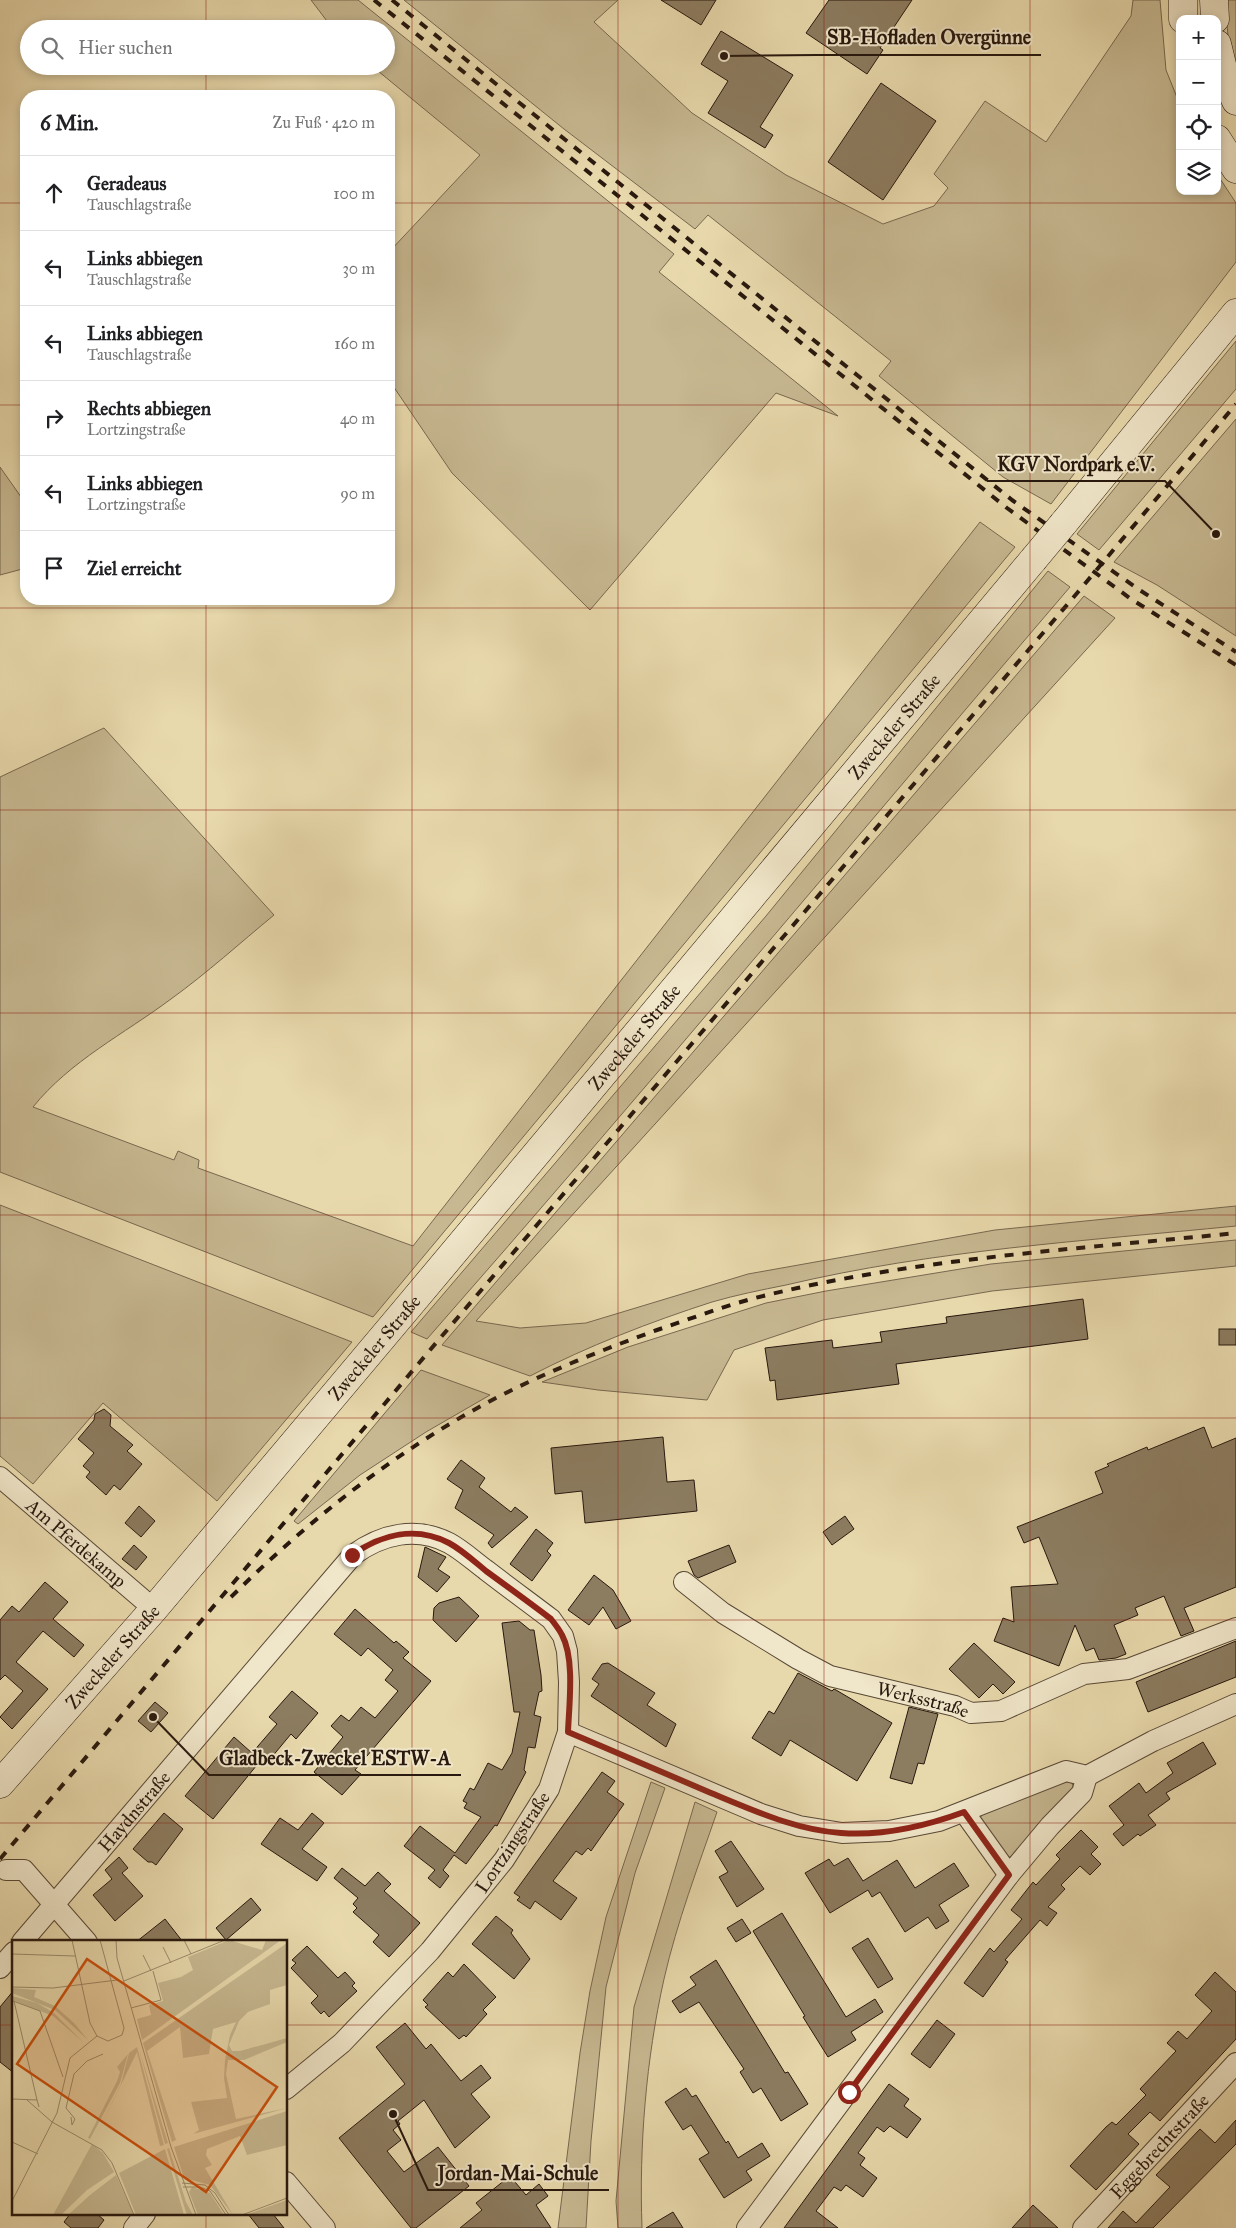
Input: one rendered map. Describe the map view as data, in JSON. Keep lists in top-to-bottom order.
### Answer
{
  "streets": {
    "street": [
      "Zweckeler Straße",
      "Am Pferdekamp",
      "Werksstraße",
      "Haydnstraße",
      "Lortzingstraße",
      "Eggebrechtstraße"
    ]
  },
  "crossings": [
    ["Zweckeler Straße", "Am Pferdekamp"],
    ["Haydnstraße", "Lortzingstraße"]
  ],
  "places": [
    "SB-Hofladen Overgünne",
    "KGV Nordpark e.V.",
    "Gladbeck-Zweckel ESTW-A",
    "Jordan-Mai-Schule"
  ],
  "page": {
    "map_buttons": ["+", "−"],
    "search": "Hier suchen",
    "heading": ["6 Min.", "Zu Fuß · 420 m"],
    "list": [
      ["Geradeaus", "Tauschlagstraße", "100 m"],
      ["Links abbiegen", "Tauschlagstraße", "30 m"],
      ["Links abbiegen", "Tauschlagstraße", "160 m"],
      ["Rechts abbiegen", "Lortzingstraße", "40 m"],
      ["Links abbiegen", "Lortzingstraße", "90 m"],
      "Ziel erreicht"
    ]
  }
}
